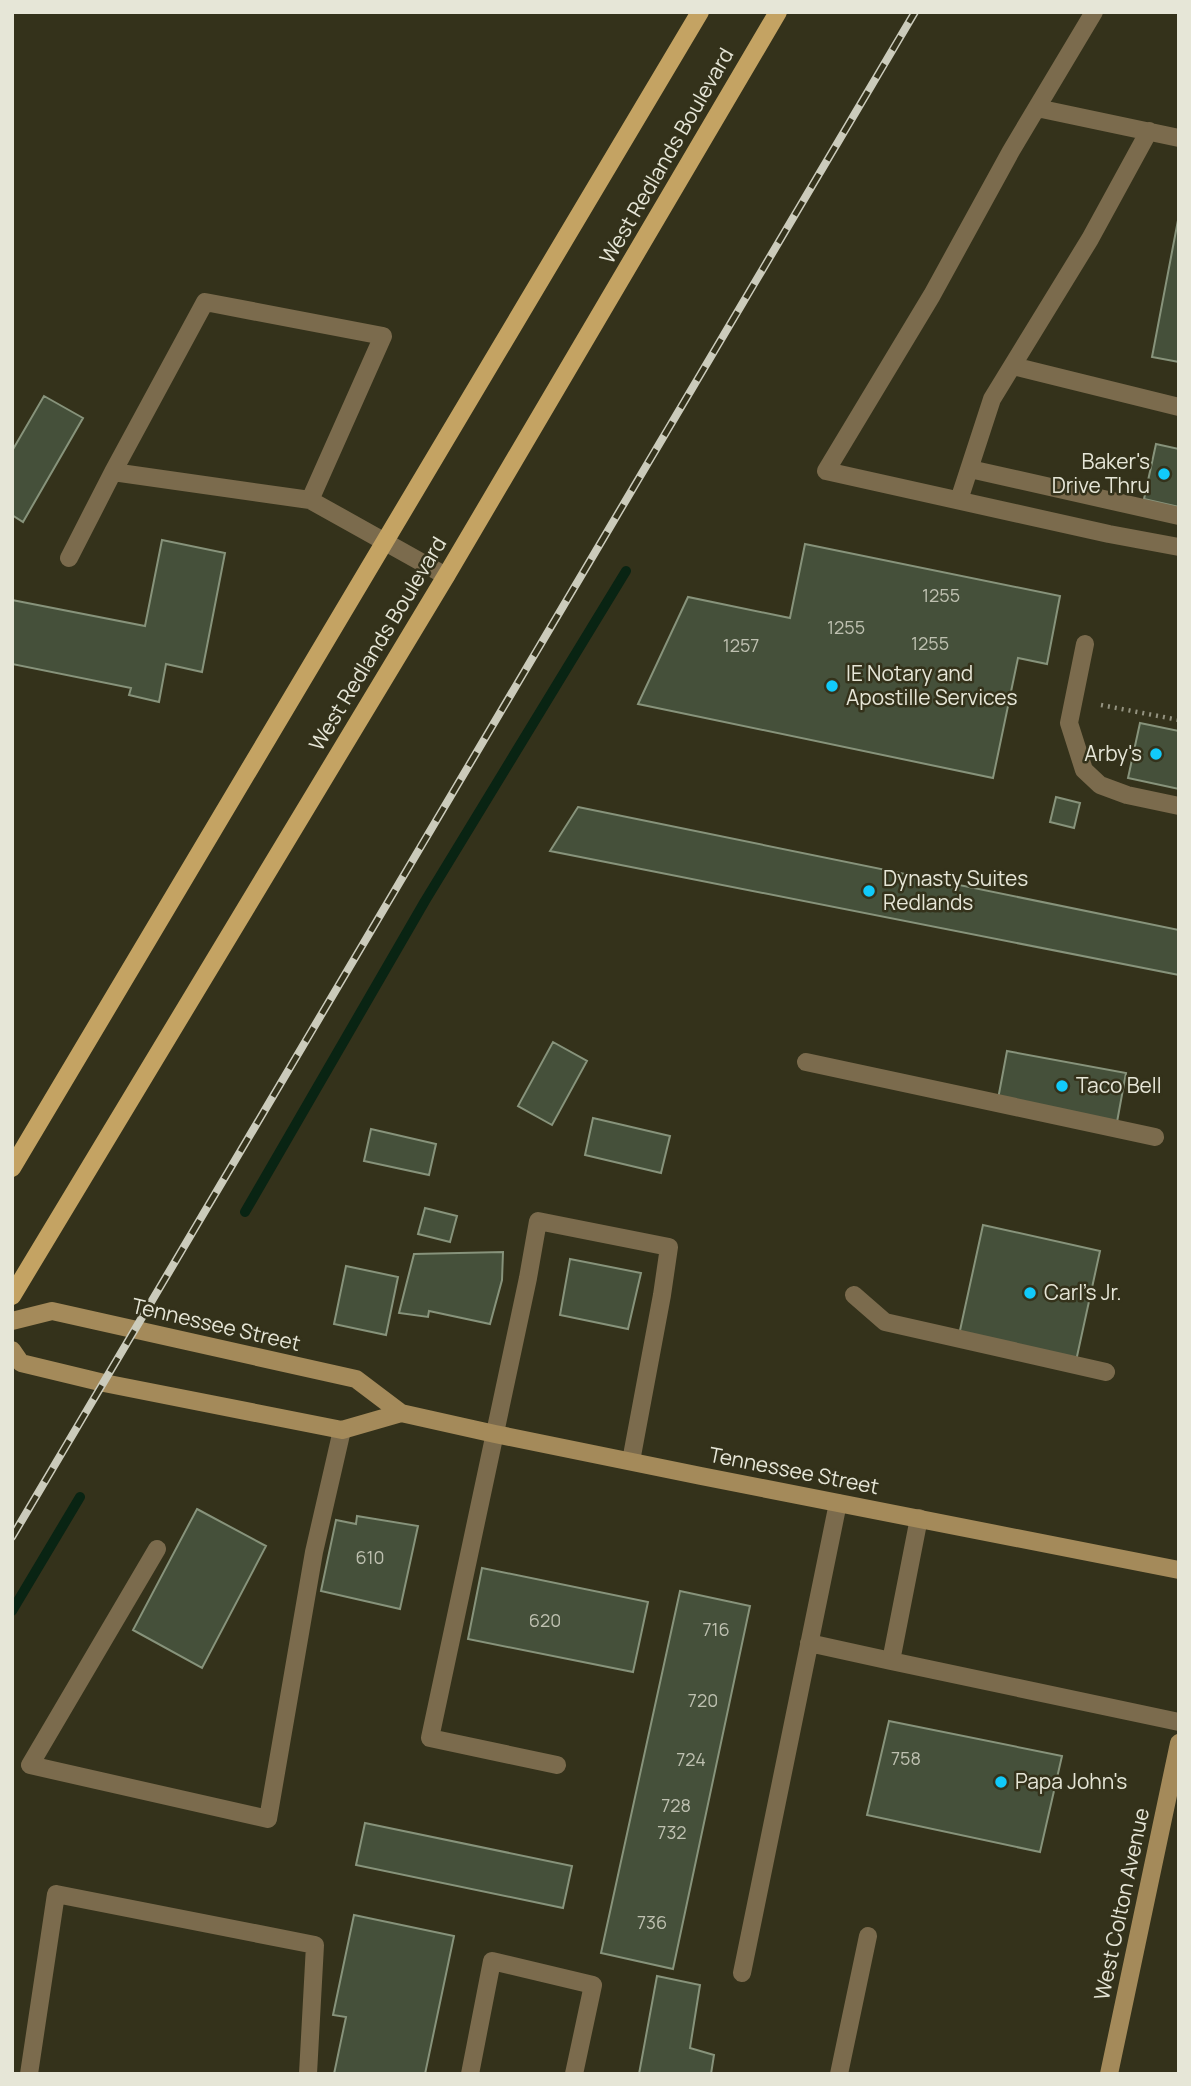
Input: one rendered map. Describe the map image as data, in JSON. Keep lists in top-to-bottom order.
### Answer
{
  "streets": {
    "main road": ["West Redlands Boulevard", "Tennessee Street", "West Colton Avenue"]
  },
  "places": [
    "Baker's Drive Thru",
    "IE Notary and Apostille Services",
    "Arby's",
    "Dynasty Suites Redlands",
    "Taco Bell",
    "Carl's Jr.",
    "Papa John's"
  ],
  "house_numbers": [
    "1255",
    "1255",
    "1255",
    "1257",
    "610",
    "620",
    "716",
    "720",
    "758",
    "724",
    "728",
    "732",
    "736"
  ]
}
